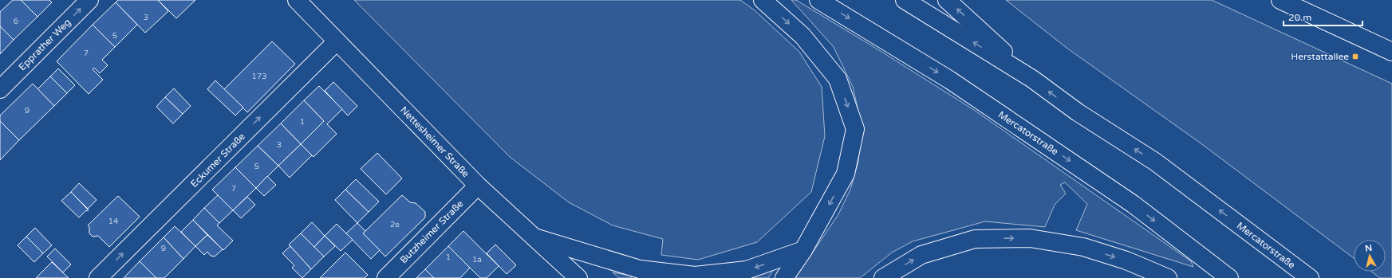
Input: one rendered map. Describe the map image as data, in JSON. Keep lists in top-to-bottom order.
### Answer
{
  "streets": {
    "main road": [
      "Epprather Weg",
      "Mercatorstraße",
      "Nettesheimer Straße",
      "Eckumer Straße",
      "Butzheimer Straße"
    ]
  },
  "crossings": [
    ["Nettesheimer Straße", "Eckumer Straße"],
    ["Nettesheimer Straße", "Butzheimer Straße"]
  ],
  "one_way": ["Epprather Weg", "Eckumer Straße"],
  "places": {
    "transit": ["Herstattallee"]
  },
  "house_numbers": [
    "3",
    "6",
    "5",
    "7",
    "173",
    "9",
    "1",
    "3",
    "5",
    "7",
    "14",
    "2e",
    "9",
    "1",
    "1a"
  ],
  "scale_bar": "20 m",
  "north": "top"
}
